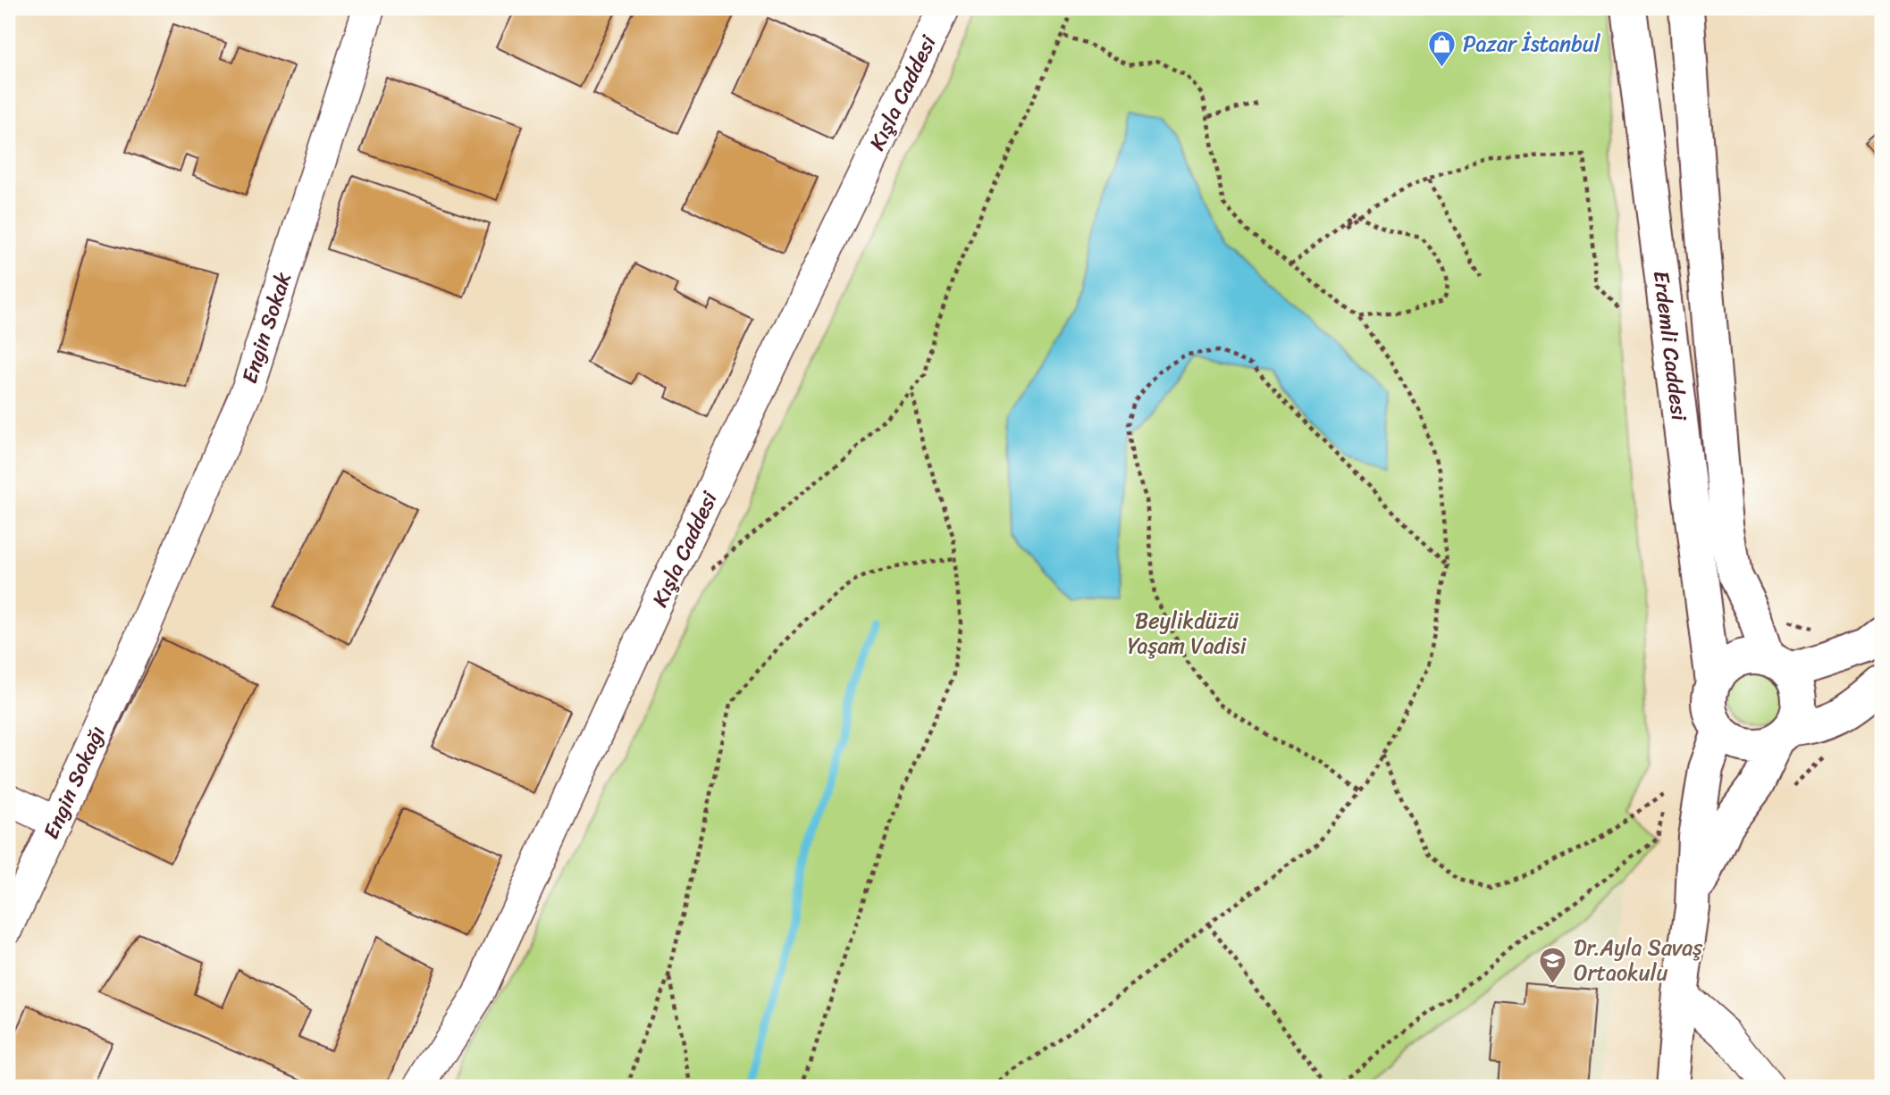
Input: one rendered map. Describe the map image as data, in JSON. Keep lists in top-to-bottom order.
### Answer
{
  "streets": {
    "main road": ["Erdemli Caddesi"],
    "street": ["Kışla Caddesi", "Engin Sokak", "Engin Sokağı"]
  },
  "crossings": [
    ["Engin Sokak", "Engin Sokağı"]
  ],
  "parks": ["Beylikdüzü Yaşam Vadisi"],
  "places": {
    "shop": ["Pazar İstanbul"],
    "school or university": ["Dr.Ayla Savaş Ortaokulu"]
  }
}
